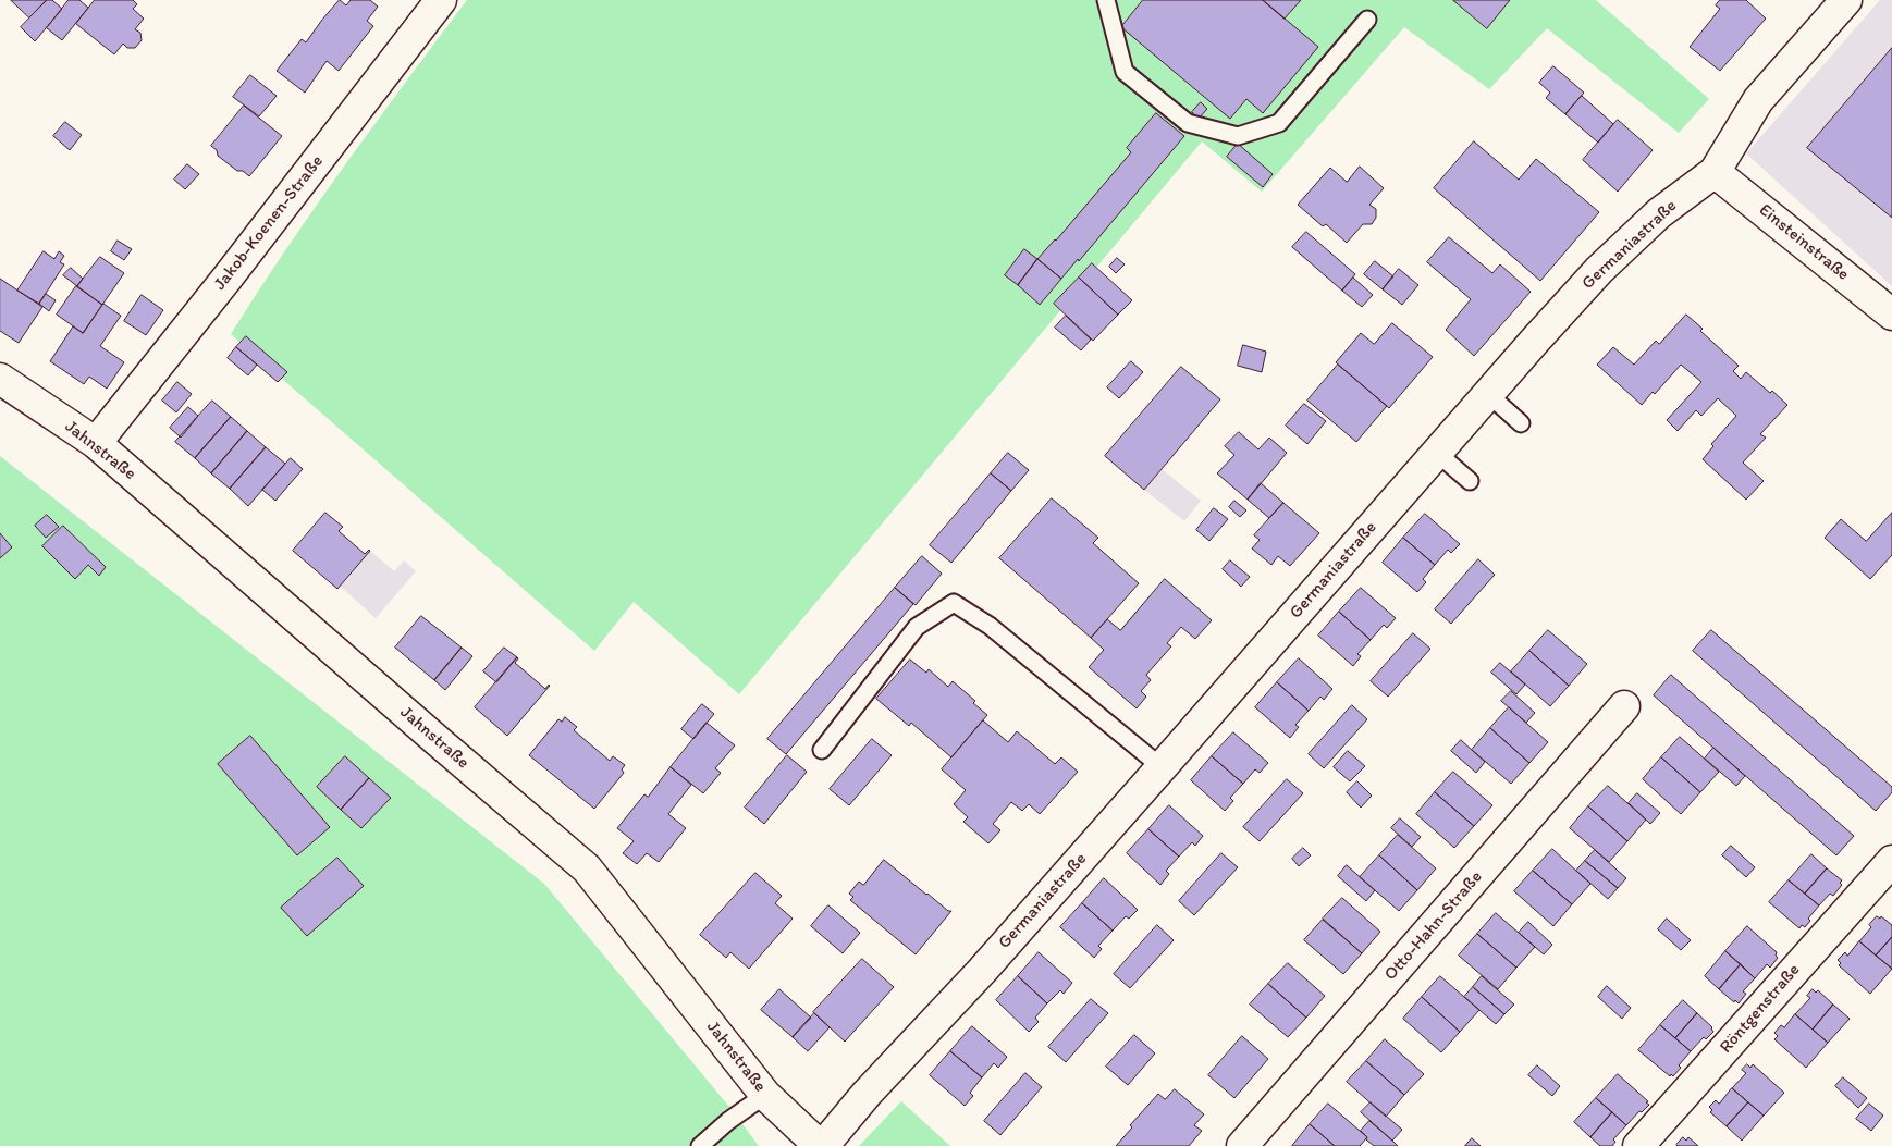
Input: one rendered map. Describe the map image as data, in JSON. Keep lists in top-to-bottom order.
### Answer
{
  "streets": {
    "street": [
      "Jakob-Koenen-Straße",
      "Einsteinstraße",
      "Germaniastraße",
      "Jahnstraße",
      "Otto-Hahn-Straße",
      "Röntgenstraße"
    ]
  },
  "crossings": [
    ["Jakob-Koenen-Straße", "Jahnstraße"],
    ["Einsteinstraße", "Germaniastraße"],
    ["Germaniastraße", "Jahnstraße"]
  ]
}
